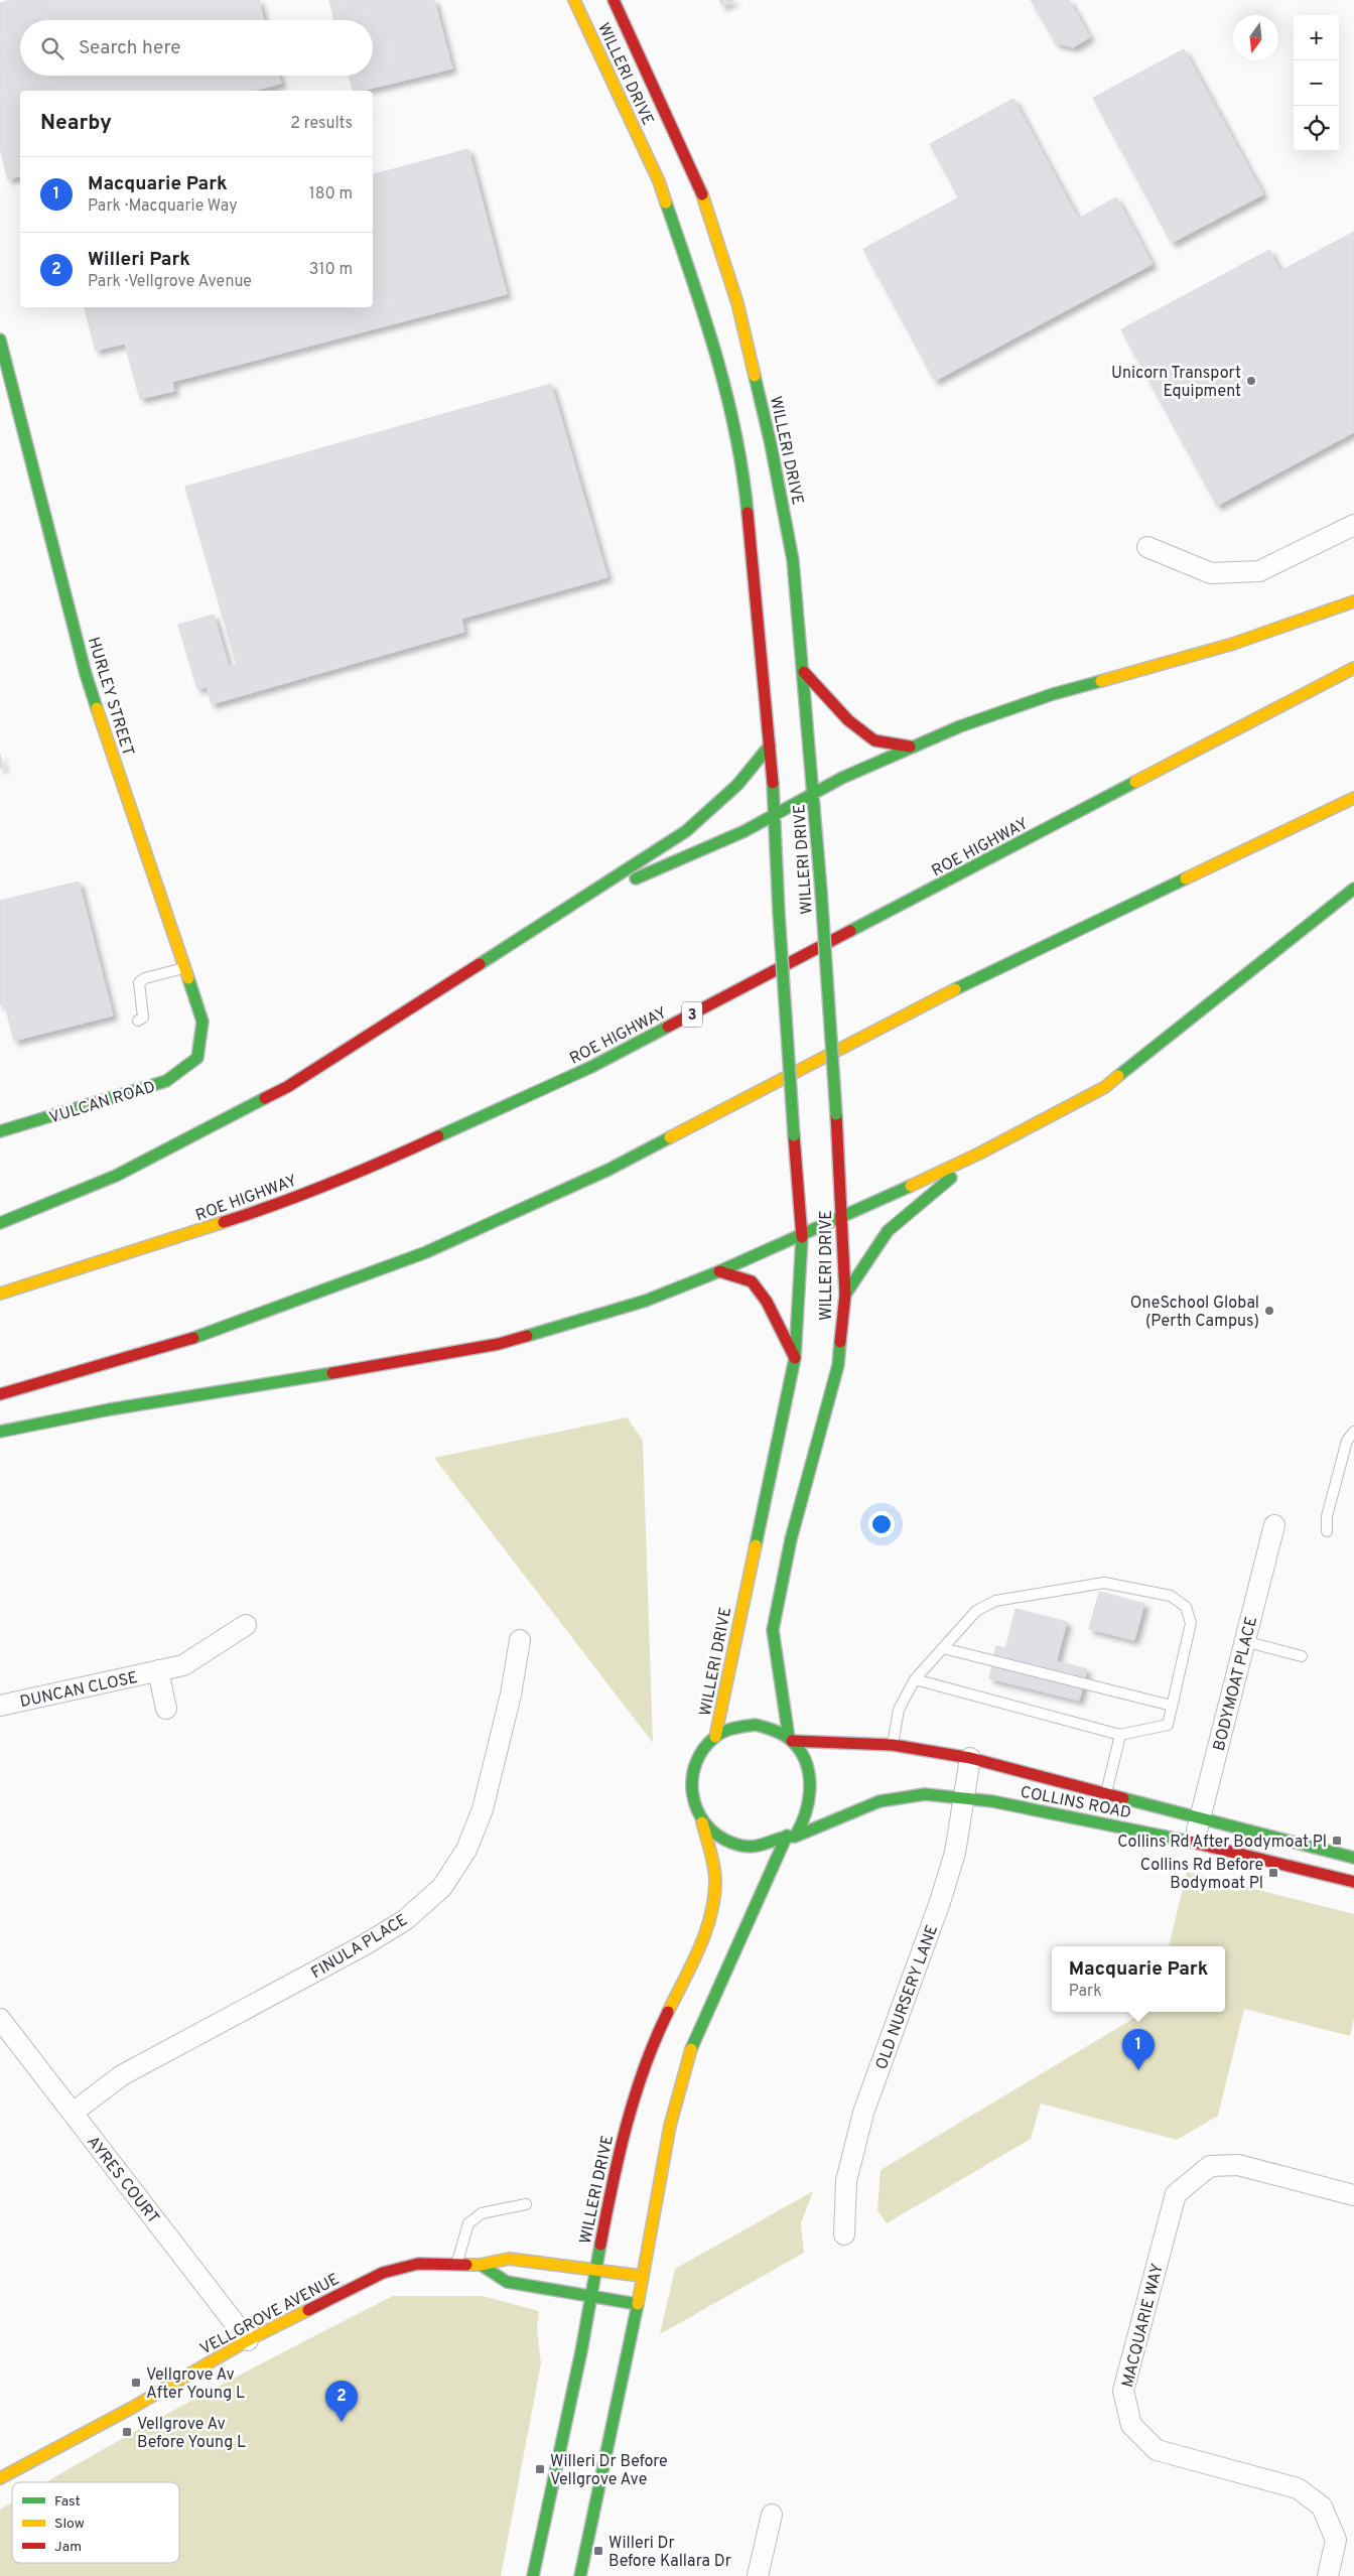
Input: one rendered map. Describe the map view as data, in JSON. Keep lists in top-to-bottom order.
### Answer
{
  "streets": {
    "main road": [
      "WILLERI DRIVE",
      "HURLEY STREET",
      "ROE HIGHWAY",
      "3",
      "VULCAN ROAD",
      "COLLINS ROAD",
      "VELLGROVE AVENUE"
    ],
    "street": [
      "BODYMOAT PLACE",
      "DUNCAN CLOSE",
      "FINULA PLACE",
      "OLD NURSERY LANE",
      "AYRES COURT",
      "MACQUARIE WAY"
    ]
  },
  "crossings": [
    ["WILLERI DRIVE", "COLLINS ROAD"],
    ["WILLERI DRIVE", "VELLGROVE AVENUE"],
    ["HURLEY STREET", "VULCAN ROAD"],
    ["BODYMOAT PLACE", "COLLINS ROAD"],
    ["COLLINS ROAD", "OLD NURSERY LANE"],
    ["FINULA PLACE", "AYRES COURT"],
    ["AYRES COURT", "VELLGROVE AVENUE"]
  ],
  "places": {
    "other": ["Unicorn Transport Equipment", "OneSchool Global (Perth Campus)"],
    "transit": [
      "Collins Rd After Bodymoat Pl",
      "Collins Rd Before Bodymoat Pl",
      "Vellgrove Av After Young L",
      "Vellgrove Av Before Young L",
      "Willeri Dr Before Vellgrove Ave",
      "Willeri Dr Before Kallara Dr"
    ]
  },
  "legend": ["Fast", "Slow", "Jam"],
  "north": "bottom",
  "page": {
    "map_buttons": ["+", "−"],
    "search": "Search here",
    "heading": ["Nearby", "2 results"],
    "list": [
      {
        "mark": "1",
        "name": "Macquarie Park",
        "note": "Park · Macquarie Way",
        "value": "180 m"
      },
      {
        "mark": "2",
        "name": "Willeri Park",
        "note": "Park · Vellgrove Avenue",
        "value": "310 m"
      }
    ],
    "popup": ["Macquarie Park", "Park"],
    "pins": ["1", "2"]
  }
}
